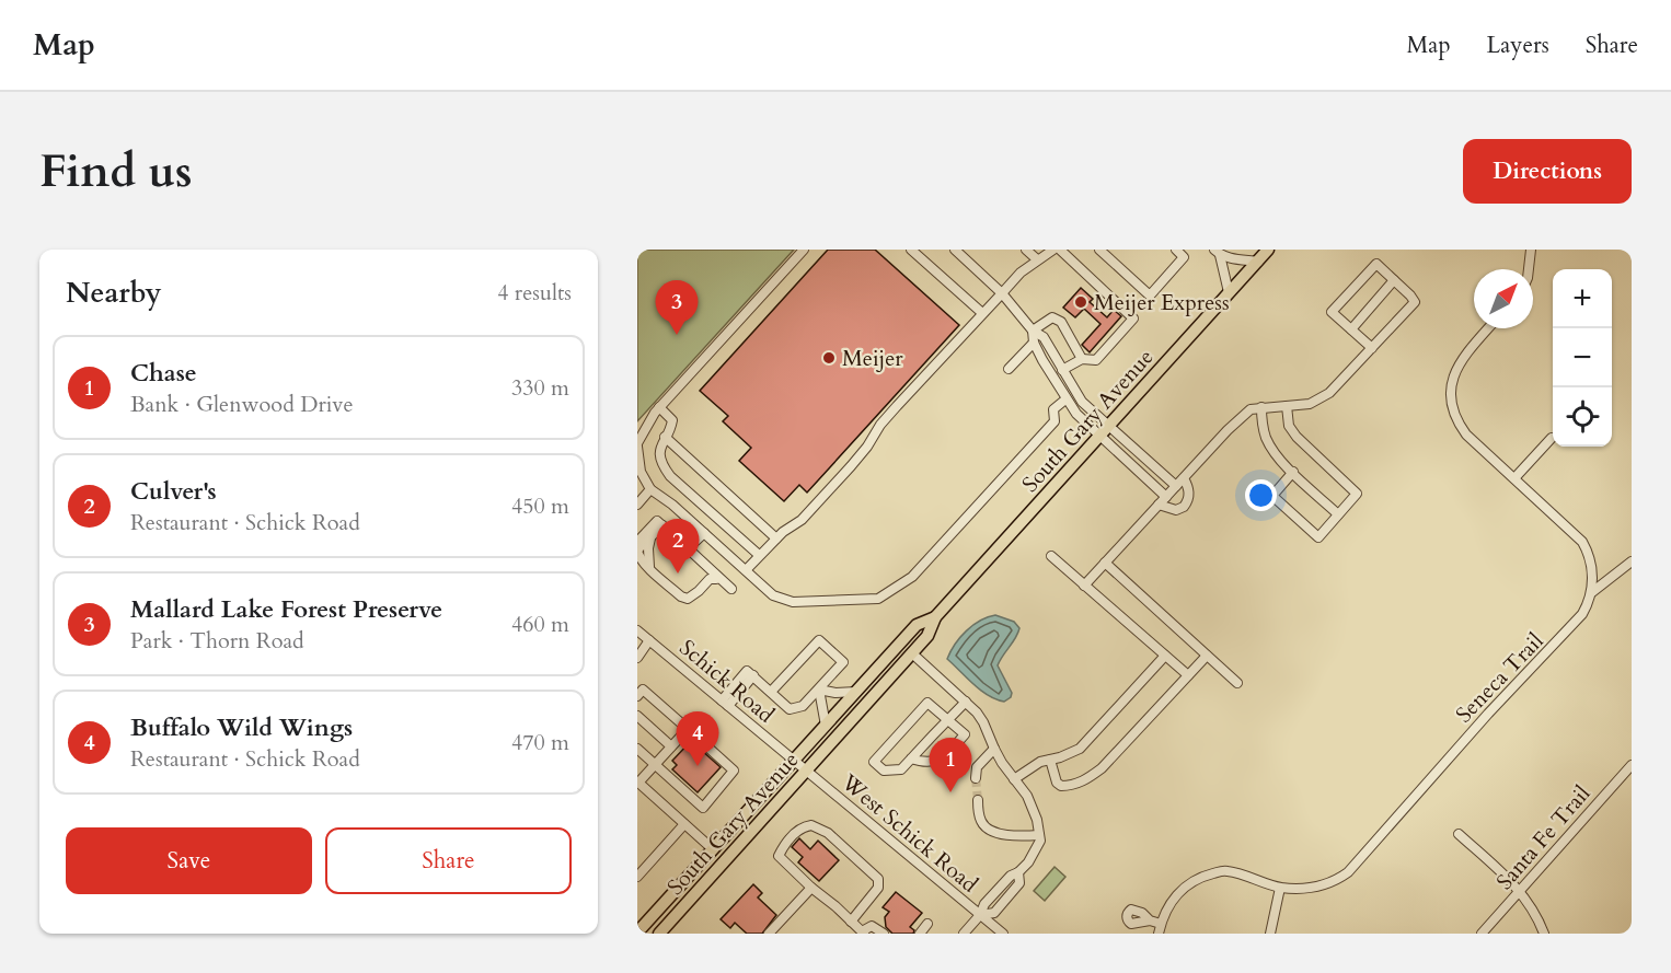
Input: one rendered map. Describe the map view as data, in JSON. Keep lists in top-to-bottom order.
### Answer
{
  "streets": {
    "main road": ["South Gary Avenue"],
    "street": [
      "Seneca Trail",
      "Schick Road",
      "West Schick Road",
      "Santa Fe Trail"
    ]
  },
  "crossings": [
    ["South Gary Avenue", "Schick Road"],
    ["South Gary Avenue", "West Schick Road"],
    ["Schick Road", "West Schick Road"]
  ],
  "places": ["Meijer Express", "Meijer"],
  "north": "top right",
  "page": {
    "header": "Map",
    "nav": ["Map", "Layers", "Share"],
    "buttons": [
      "Directions",
      ["Save", "Share"]
    ],
    "title": "Find us",
    "heading": ["Nearby", "4 results"],
    "map_buttons": ["+", "−"],
    "pins": [
      "3",
      "2",
      "4",
      "1"
    ],
    "list": [
      {
        "mark": "1",
        "name": "Chase",
        "note": "Bank · Glenwood Drive",
        "value": "330 m"
      },
      {
        "mark": "2",
        "name": "Culver's",
        "note": "Restaurant · Schick Road",
        "value": "450 m"
      },
      {
        "mark": "3",
        "name": "Mallard Lake Forest Preserve",
        "note": "Park · Thorn Road",
        "value": "460 m"
      },
      {
        "mark": "4",
        "name": "Buffalo Wild Wings",
        "note": "Restaurant · Schick Road",
        "value": "470 m"
      }
    ]
  }
}
